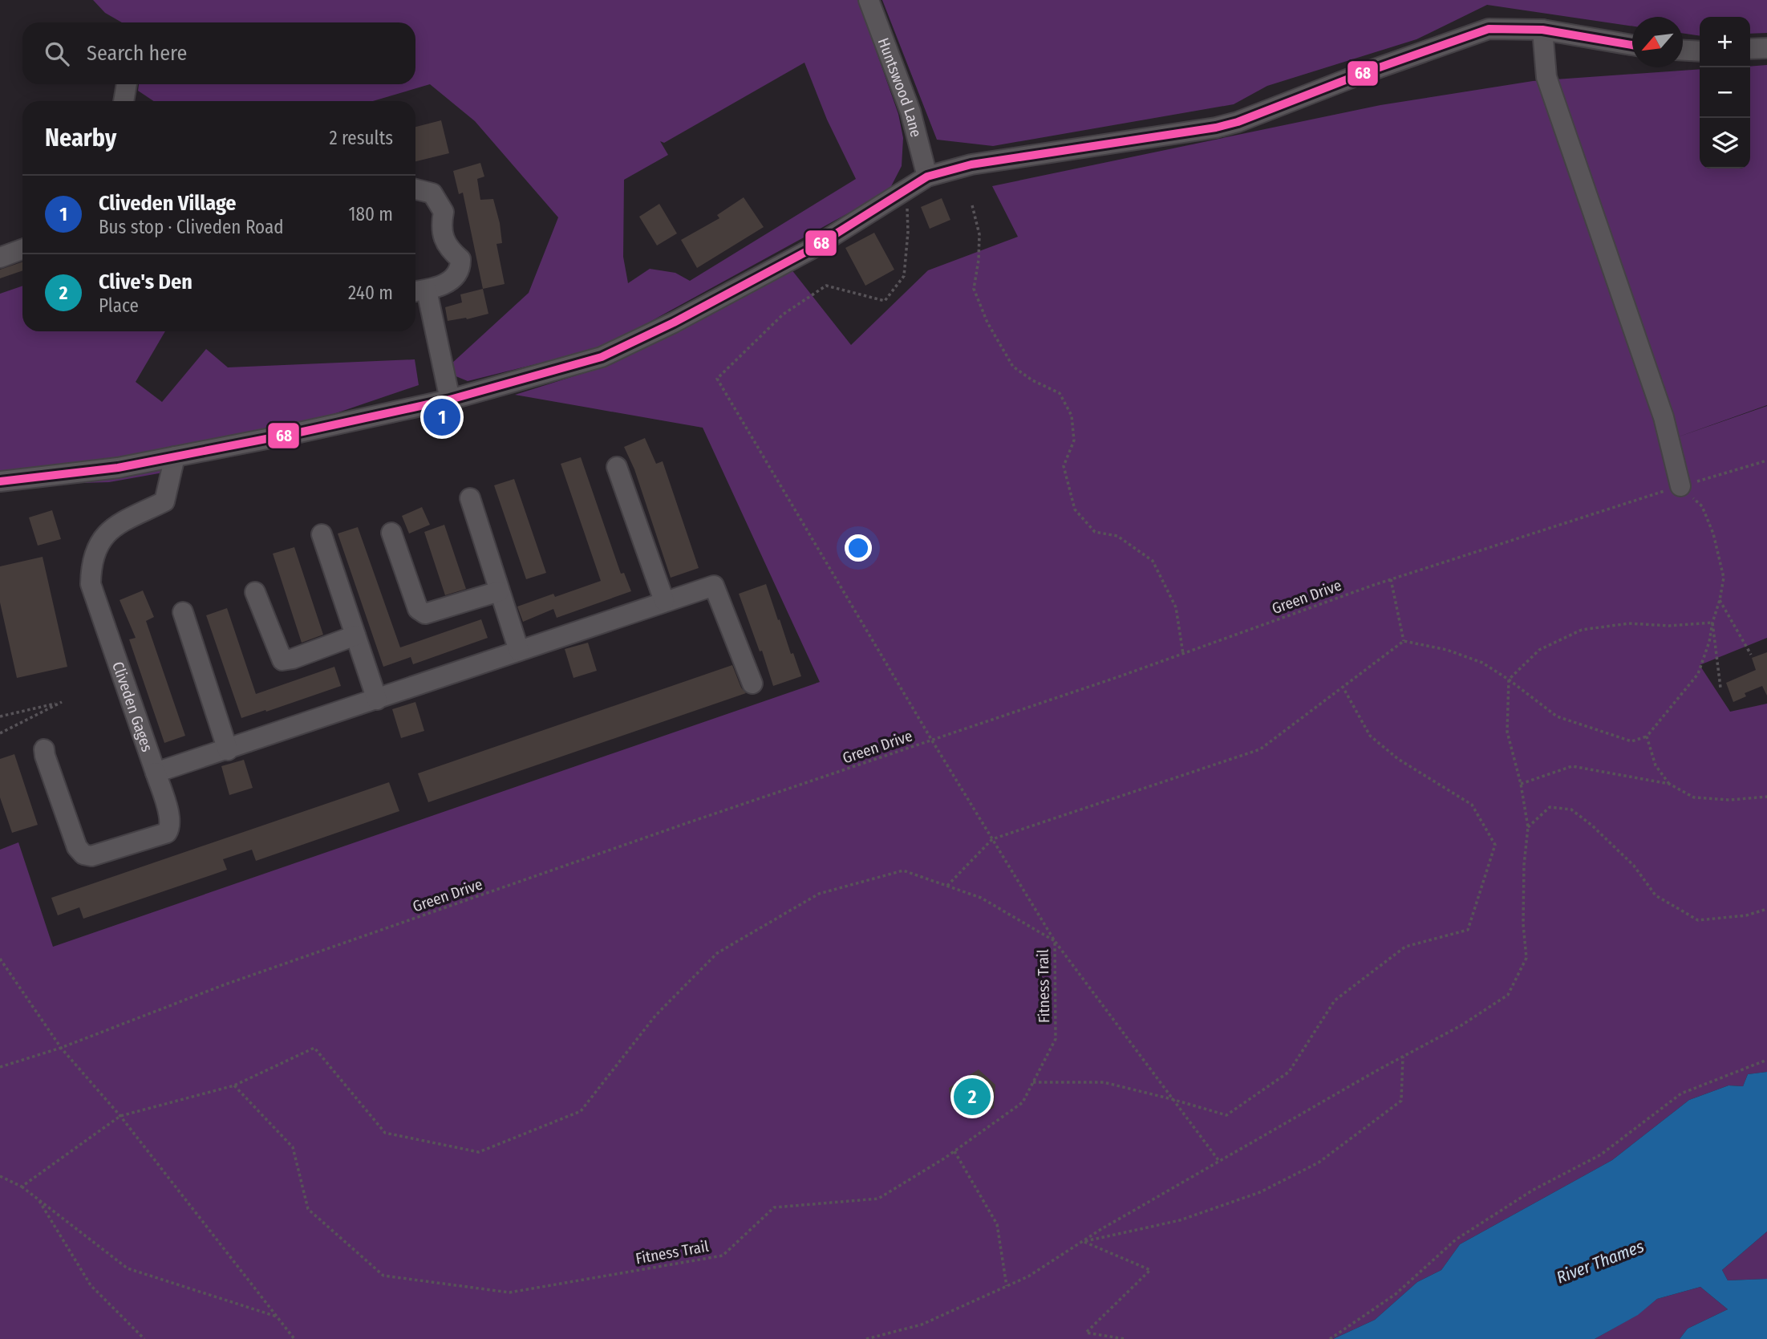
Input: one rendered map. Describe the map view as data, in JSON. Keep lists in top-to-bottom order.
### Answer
{
  "streets": {
    "street": ["Huntswood Lane", "Cliveden Gages"],
    "path": ["Green Drive", "Fitness Trail"]
  },
  "water": ["River Thames"],
  "lines": ["transit line 68"],
  "north": "bottom left",
  "page": {
    "map_buttons": ["+", "−"],
    "search": "Search here",
    "heading": ["Nearby", "2 results"],
    "list": [
      {
        "mark": "1",
        "name": "Cliveden Village",
        "note": "Bus stop · Cliveden Road",
        "value": "180 m"
      },
      {
        "mark": "2",
        "name": "Clive's Den",
        "note": "Place",
        "value": "240 m"
      }
    ],
    "pins": ["1", "2"]
  }
}
